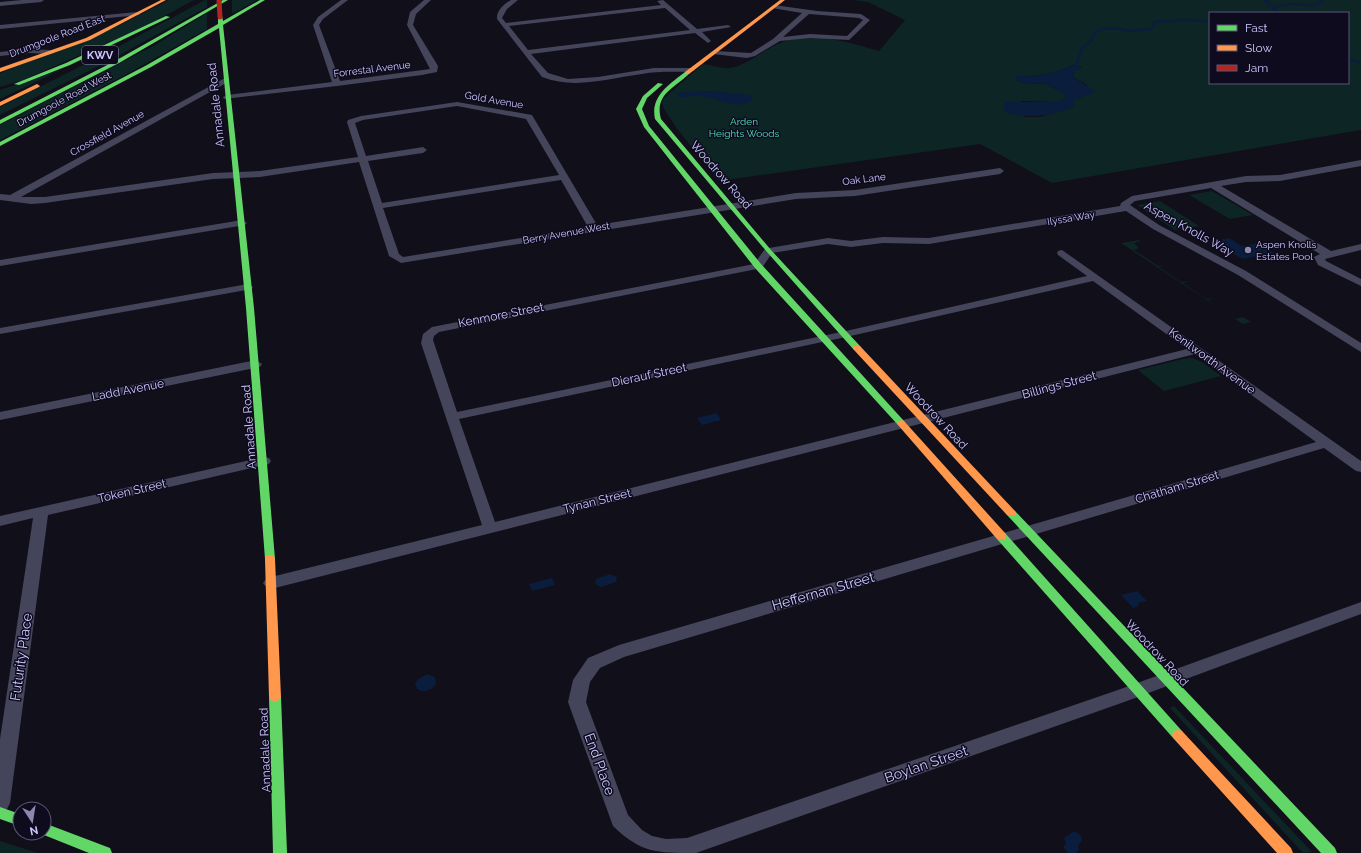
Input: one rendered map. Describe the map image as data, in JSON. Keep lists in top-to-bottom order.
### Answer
{
  "streets": {
    "main road": [
      "Drumgoole Road East",
      "KWV",
      "Drumgoole Road West",
      "Annadale Road",
      "Woodrow Road"
    ],
    "street": [
      "Forrestal Avenue",
      "Gold Avenue",
      "Crossfield Avenue",
      "Oak Lane",
      "Ilyssa Way",
      "Aspen Knolls Way",
      "Berry Avenue West",
      "Kenmore Street",
      "Kenilworth Avenue",
      "Dierauf Street",
      "Billings Street",
      "Ladd Avenue",
      "Chatham Street",
      "Token Street",
      "Tynan Street",
      "Heffernan Street",
      "Futurity Place",
      "End Place",
      "Boylan Street"
    ]
  },
  "crossings": [
    ["Forrestal Avenue", "Annadale Road"],
    ["Drumgoole Road West", "Annadale Road"],
    ["Gold Avenue", "Berry Avenue West"],
    ["Annadale Road", "Crossfield Avenue"],
    ["Annadale Road", "Ladd Avenue"],
    ["Annadale Road", "Token Street"],
    ["Annadale Road", "Tynan Street"],
    ["Woodrow Road", "Oak Lane"],
    ["Woodrow Road", "Ilyssa Way"],
    ["Woodrow Road", "Berry Avenue West"],
    ["Woodrow Road", "Dierauf Street"],
    ["Woodrow Road", "Billings Street"],
    ["Woodrow Road", "Chatham Street"],
    ["Woodrow Road", "Tynan Street"],
    ["Woodrow Road", "Heffernan Street"],
    ["Woodrow Road", "Boylan Street"],
    ["Oak Lane", "Berry Avenue West"],
    ["Ilyssa Way", "Aspen Knolls Way"],
    ["Kenmore Street", "Dierauf Street"],
    ["Kenmore Street", "Tynan Street"],
    ["Kenilworth Avenue", "Dierauf Street"],
    ["Kenilworth Avenue", "Billings Street"],
    ["Kenilworth Avenue", "Chatham Street"],
    ["Billings Street", "Tynan Street"],
    ["Chatham Street", "Heffernan Street"],
    ["Token Street", "Futurity Place"],
    ["Heffernan Street", "End Place"],
    ["End Place", "Boylan Street"]
  ],
  "parks": ["Arden Heights Woods"],
  "places": ["Aspen Knolls Estates Pool"],
  "legend": ["Fast", "Slow", "Jam"],
  "north": "bottom"
}
